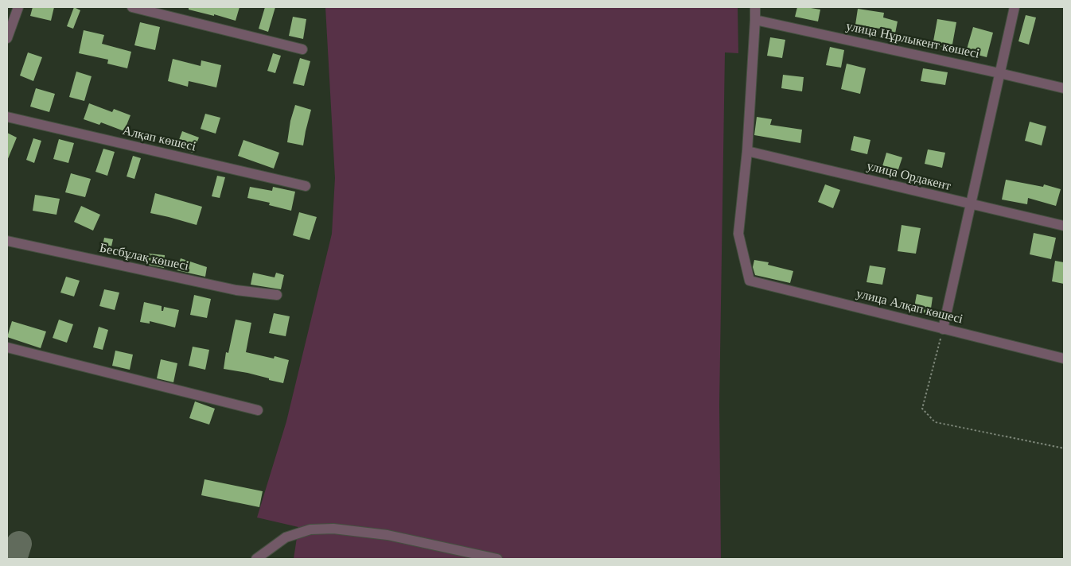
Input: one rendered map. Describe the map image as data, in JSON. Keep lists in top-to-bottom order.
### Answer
{
  "streets": {
    "street": [
      "улица Нұрлыкент көшесі",
      "Алқап көшесі",
      "улица Ордакент",
      "Бесбұлақ көшесі",
      "улица Алқап көшесі"
    ]
  },
  "crossings": [
    ["улица Ордакент", "улица Алқап көшесі"]
  ]
}
